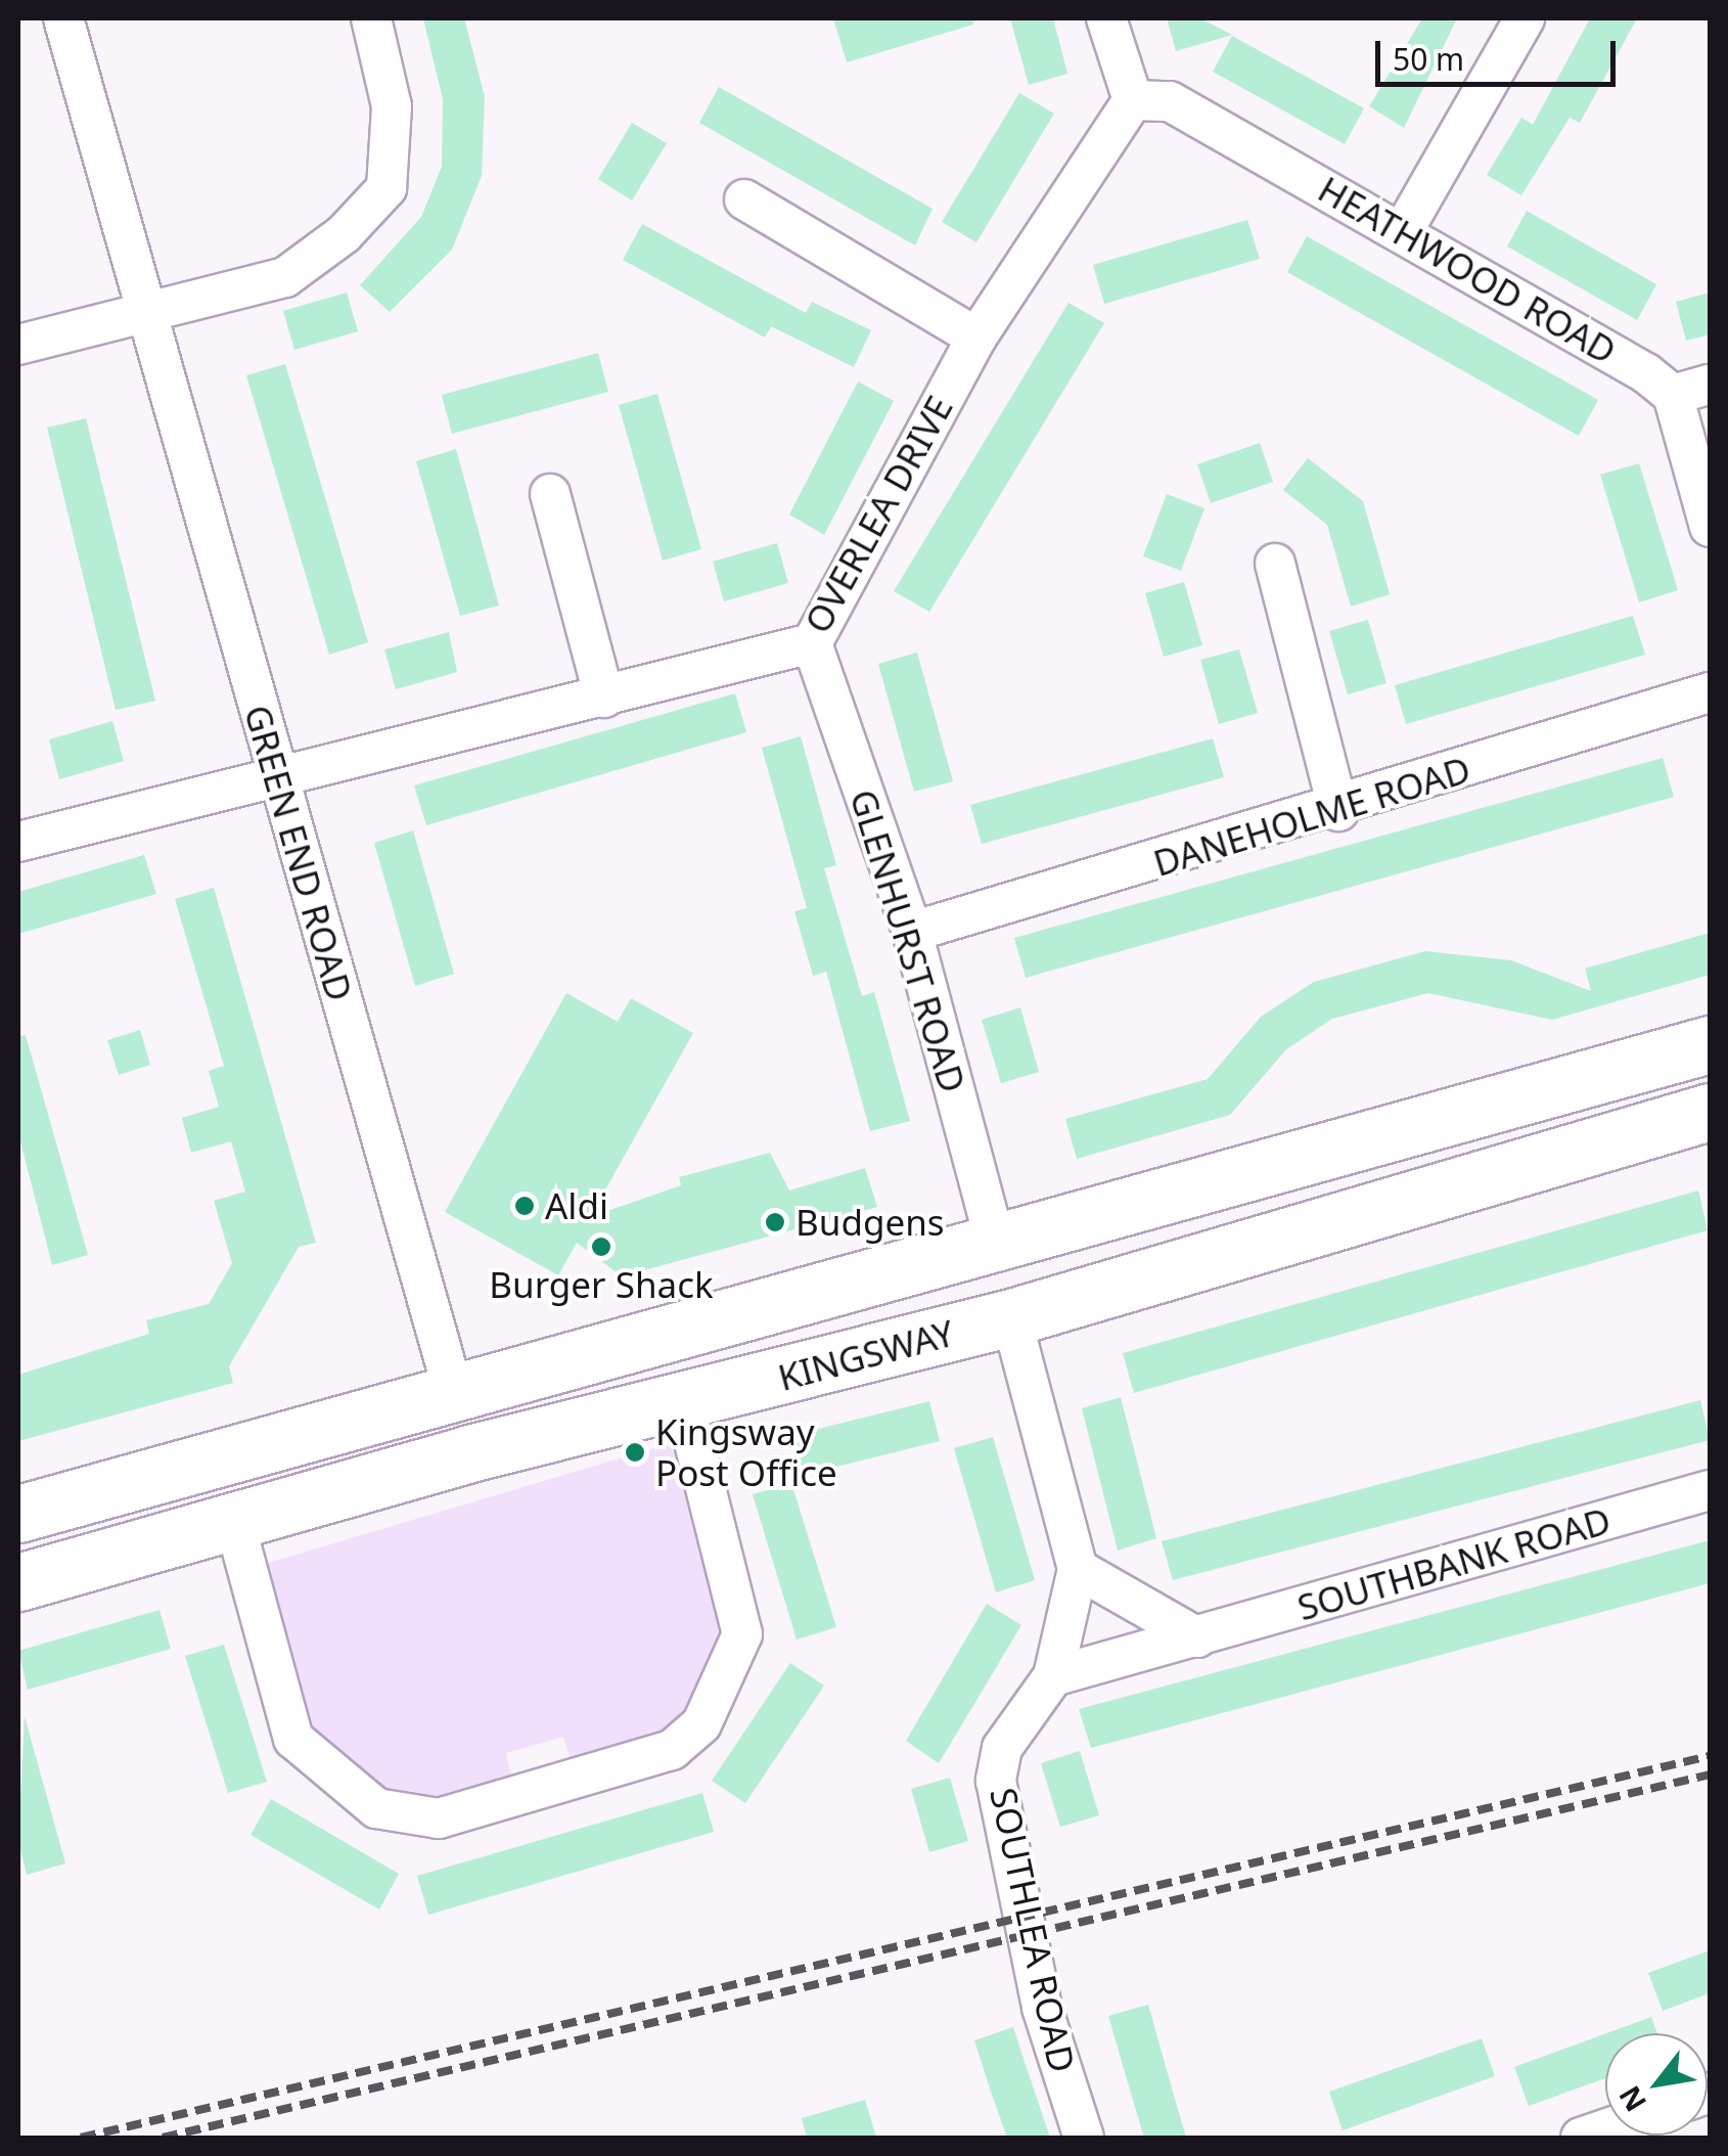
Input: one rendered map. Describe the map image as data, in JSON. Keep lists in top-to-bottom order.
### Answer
{
  "streets": {
    "highway": ["KINGSWAY"],
    "street": [
      "HEATHWOOD ROAD",
      "OVERLEA DRIVE",
      "DANEHOLME ROAD",
      "GREEN END ROAD",
      "GLENHURST ROAD",
      "SOUTHBANK ROAD",
      "SOUTHLEA ROAD"
    ]
  },
  "crossings": [
    ["HEATHWOOD ROAD", "OVERLEA DRIVE"],
    ["OVERLEA DRIVE", "GREEN END ROAD"],
    ["OVERLEA DRIVE", "GLENHURST ROAD"],
    ["DANEHOLME ROAD", "GLENHURST ROAD"],
    ["GREEN END ROAD", "KINGSWAY"],
    ["GLENHURST ROAD", "KINGSWAY"],
    ["KINGSWAY", "SOUTHLEA ROAD"],
    ["SOUTHBANK ROAD", "SOUTHLEA ROAD"]
  ],
  "places": [
    "Aldi",
    "Budgens",
    "Burger Shack",
    "Kingsway Post Office"
  ],
  "scale_bar": "50 m",
  "north": "bottom left"
}
